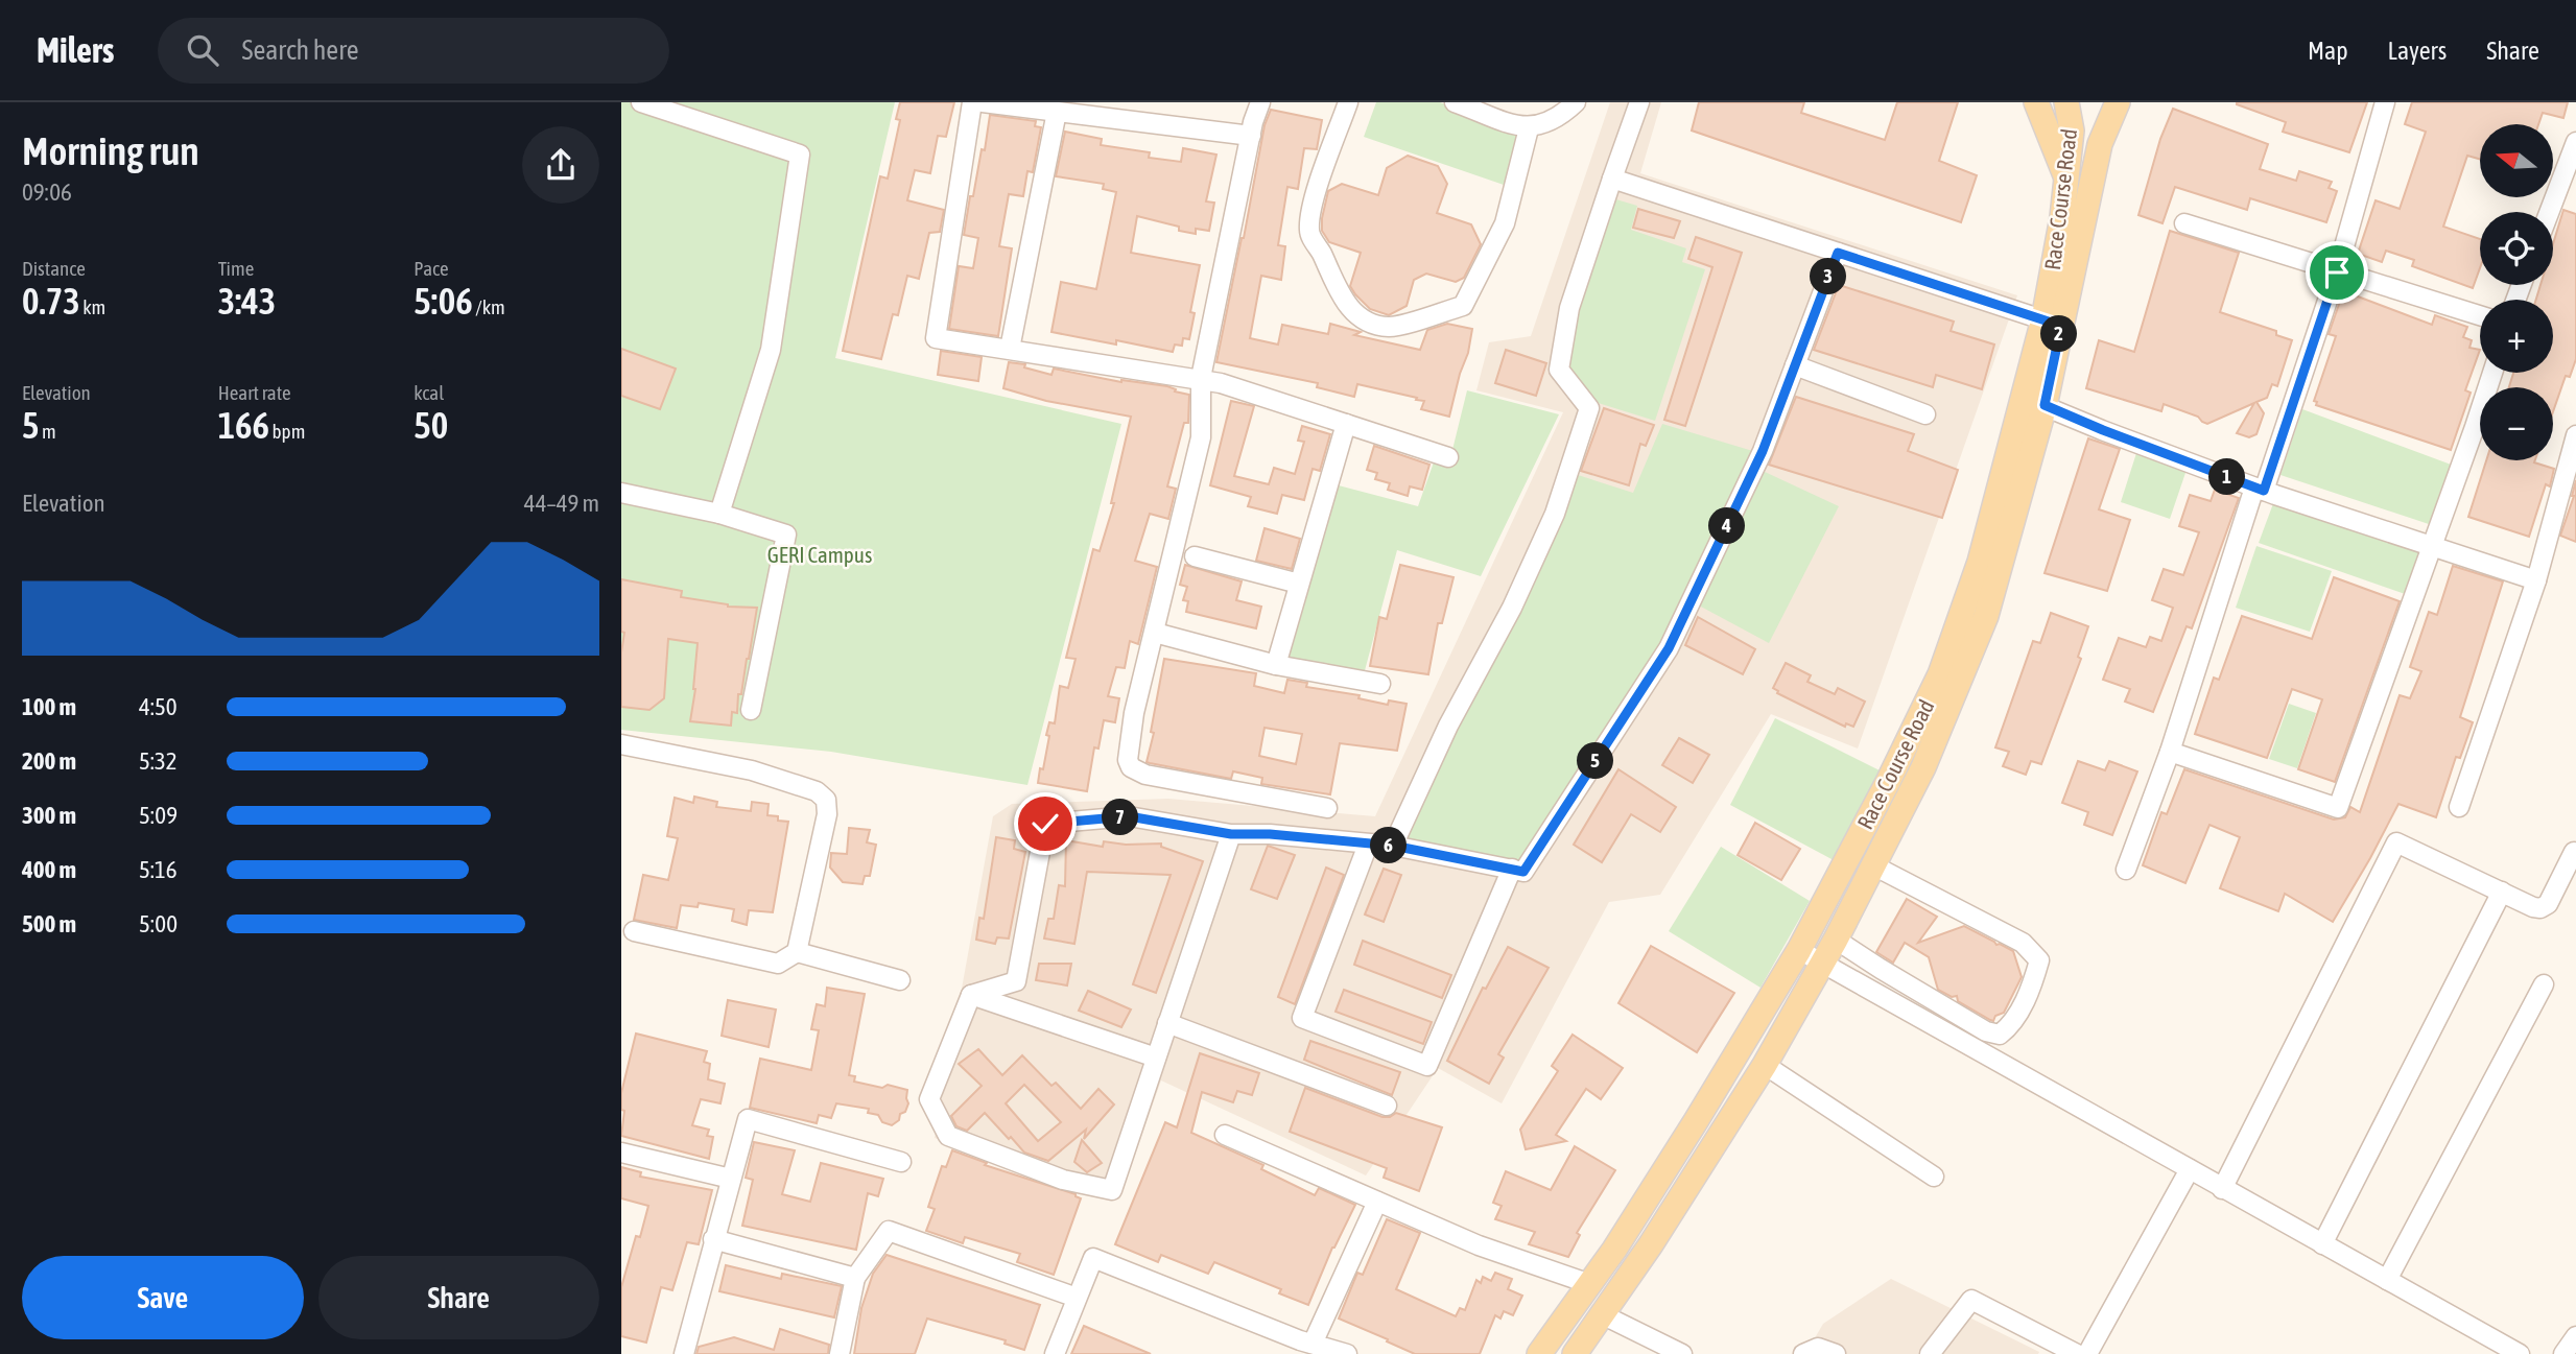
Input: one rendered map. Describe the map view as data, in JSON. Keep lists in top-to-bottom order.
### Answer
{
  "streets": {
    "main road": ["Race Course Road"]
  },
  "parks": ["GERI Campus"],
  "north": "left",
  "page": {
    "header": "Milers",
    "search": "Search here",
    "nav": ["Map", "Layers", "Share"],
    "heading": ["Morning run", "09:06"],
    "map_buttons": ["+", "−"],
    "stats": [
      ["Distance", "0.73 km"],
      ["Time", "3:43"],
      ["Pace", "5:06 /km"],
      ["Elevation", "5 m"],
      ["Heart rate", "166 bpm"],
      ["kcal", "50"]
    ],
    "pins": [
      "3",
      "2",
      "1",
      "4",
      "5",
      "7",
      "6"
    ],
    "chart": ["Elevation", "44–49 m"],
    "list": [
      {
        "name": "100 m",
        "note": "4:50"
      },
      {
        "name": "200 m",
        "note": "5:32"
      },
      {
        "name": "300 m",
        "note": "5:09"
      },
      {
        "name": "400 m",
        "note": "5:16"
      },
      {
        "name": "500 m",
        "note": "5:00"
      }
    ],
    "buttons": ["Save", "Share"]
  }
}
